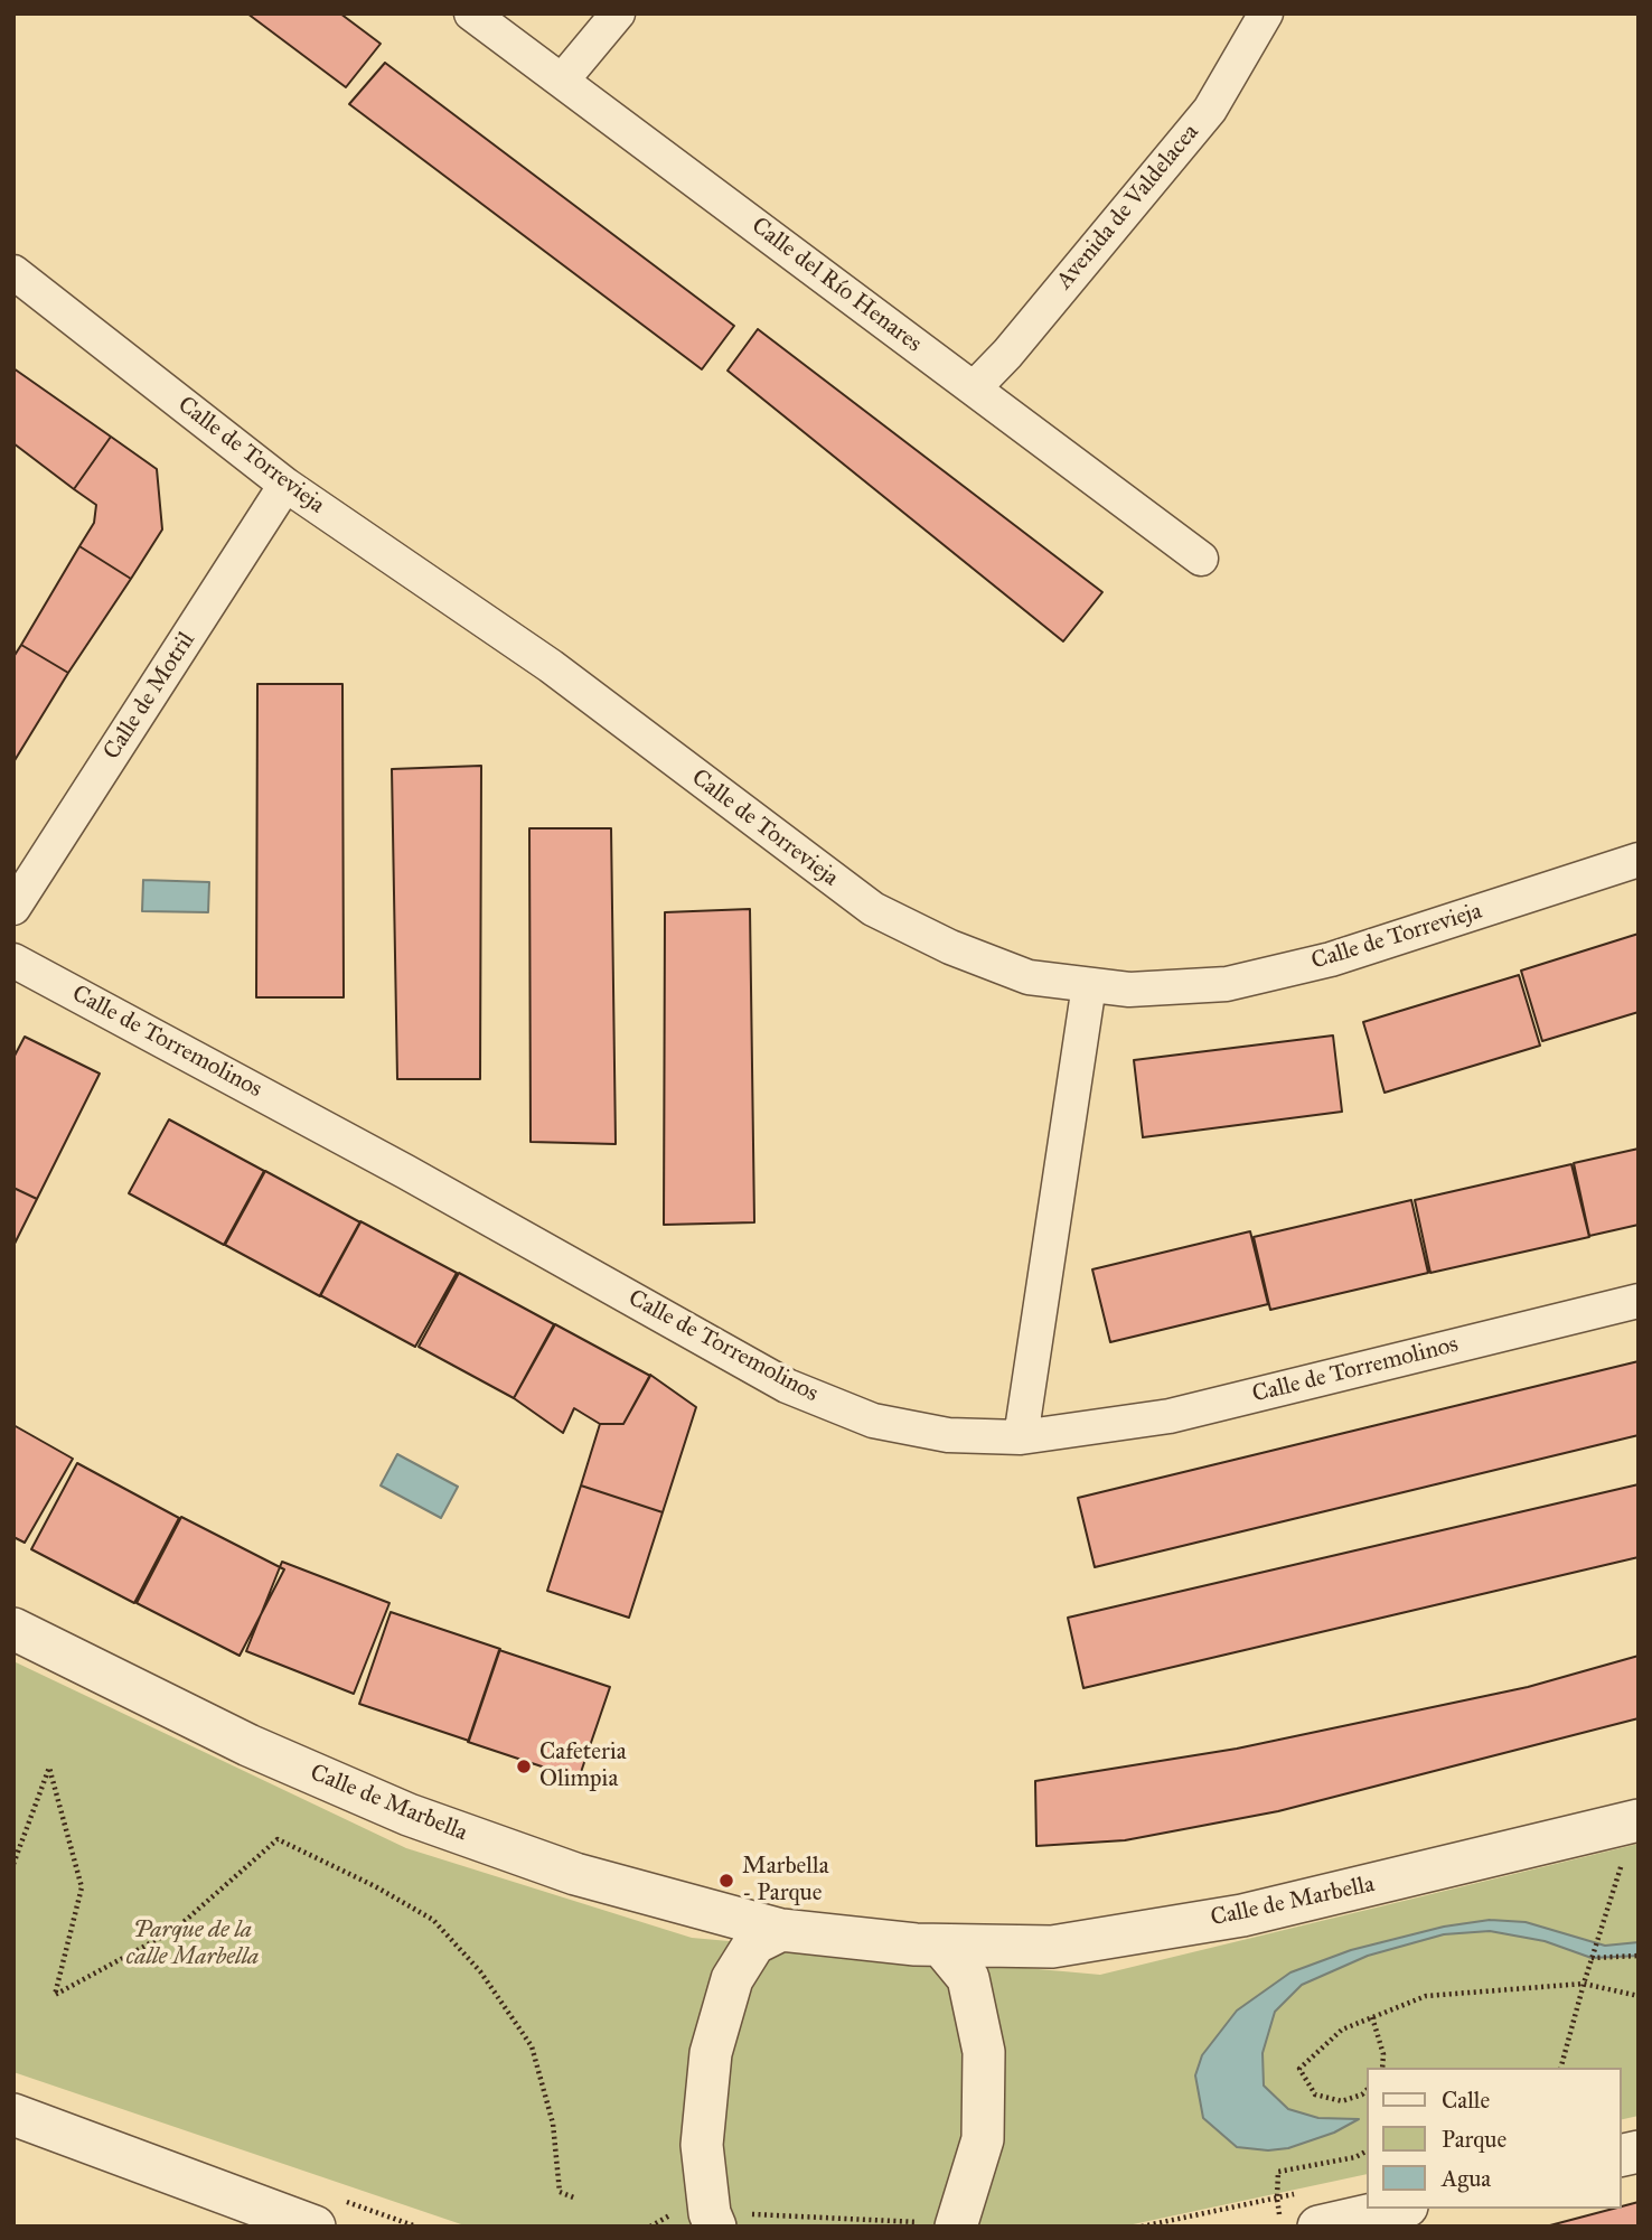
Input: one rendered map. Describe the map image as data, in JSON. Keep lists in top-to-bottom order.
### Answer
{
  "streets": {
    "street": [
      "Avenida de Valdelacea",
      "Calle del Río Henares",
      "Calle de Torrevieja",
      "Calle de Motril",
      "Calle de Torremolinos",
      "Calle de Marbella"
    ]
  },
  "crossings": [
    ["Avenida de Valdelacea", "Calle del Río Henares"],
    ["Calle de Torrevieja", "Calle de Motril"]
  ],
  "parks": ["Parque de la calle Marbella"],
  "places": ["Cafeteria Olimpia", "Marbella - Parque"],
  "legend": ["Calle", "Parque", "Agua"]
}
